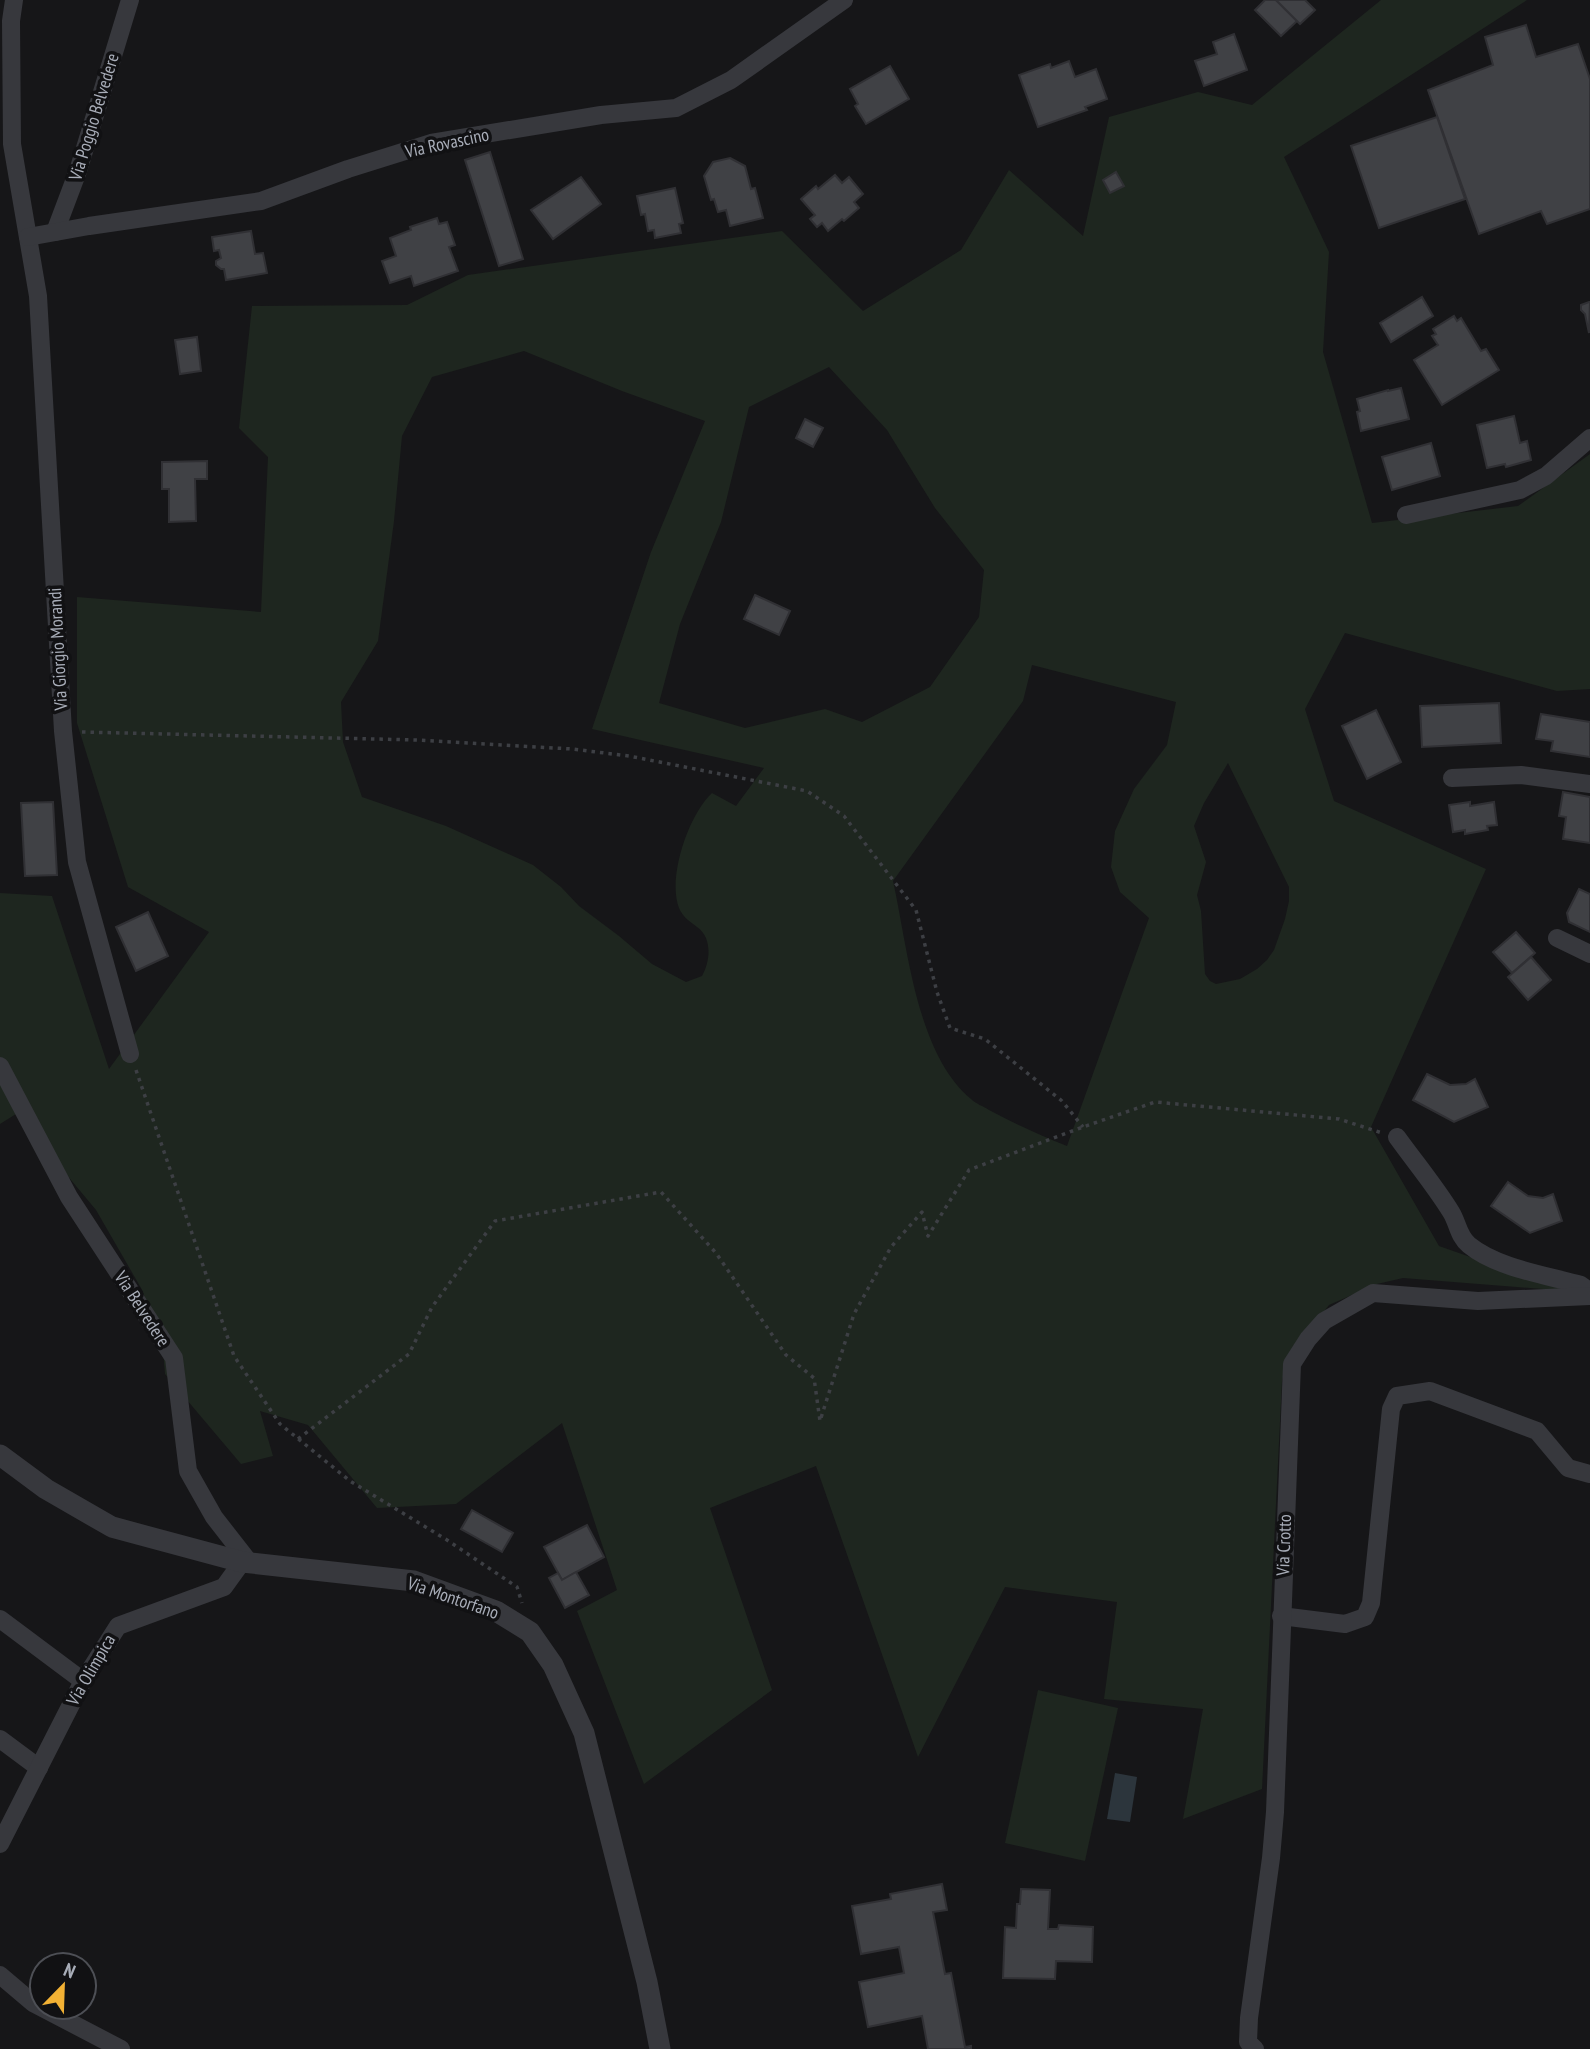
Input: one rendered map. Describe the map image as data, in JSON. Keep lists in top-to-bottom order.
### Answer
{
  "streets": {
    "street": [
      "Via Poggio Belvedere",
      "Via Rovascino",
      "Via Giorgio Morandi",
      "Via Belvedere",
      "Via Crotto",
      "Via Montorfano",
      "Via Olimpica"
    ]
  },
  "crossings": [
    ["Via Poggio Belvedere", "Via Rovascino"],
    ["Via Rovascino", "Via Giorgio Morandi"],
    ["Via Belvedere", "Via Montorfano"],
    ["Via Belvedere", "Via Olimpica"],
    ["Via Montorfano", "Via Olimpica"]
  ],
  "north": "top right"
}
